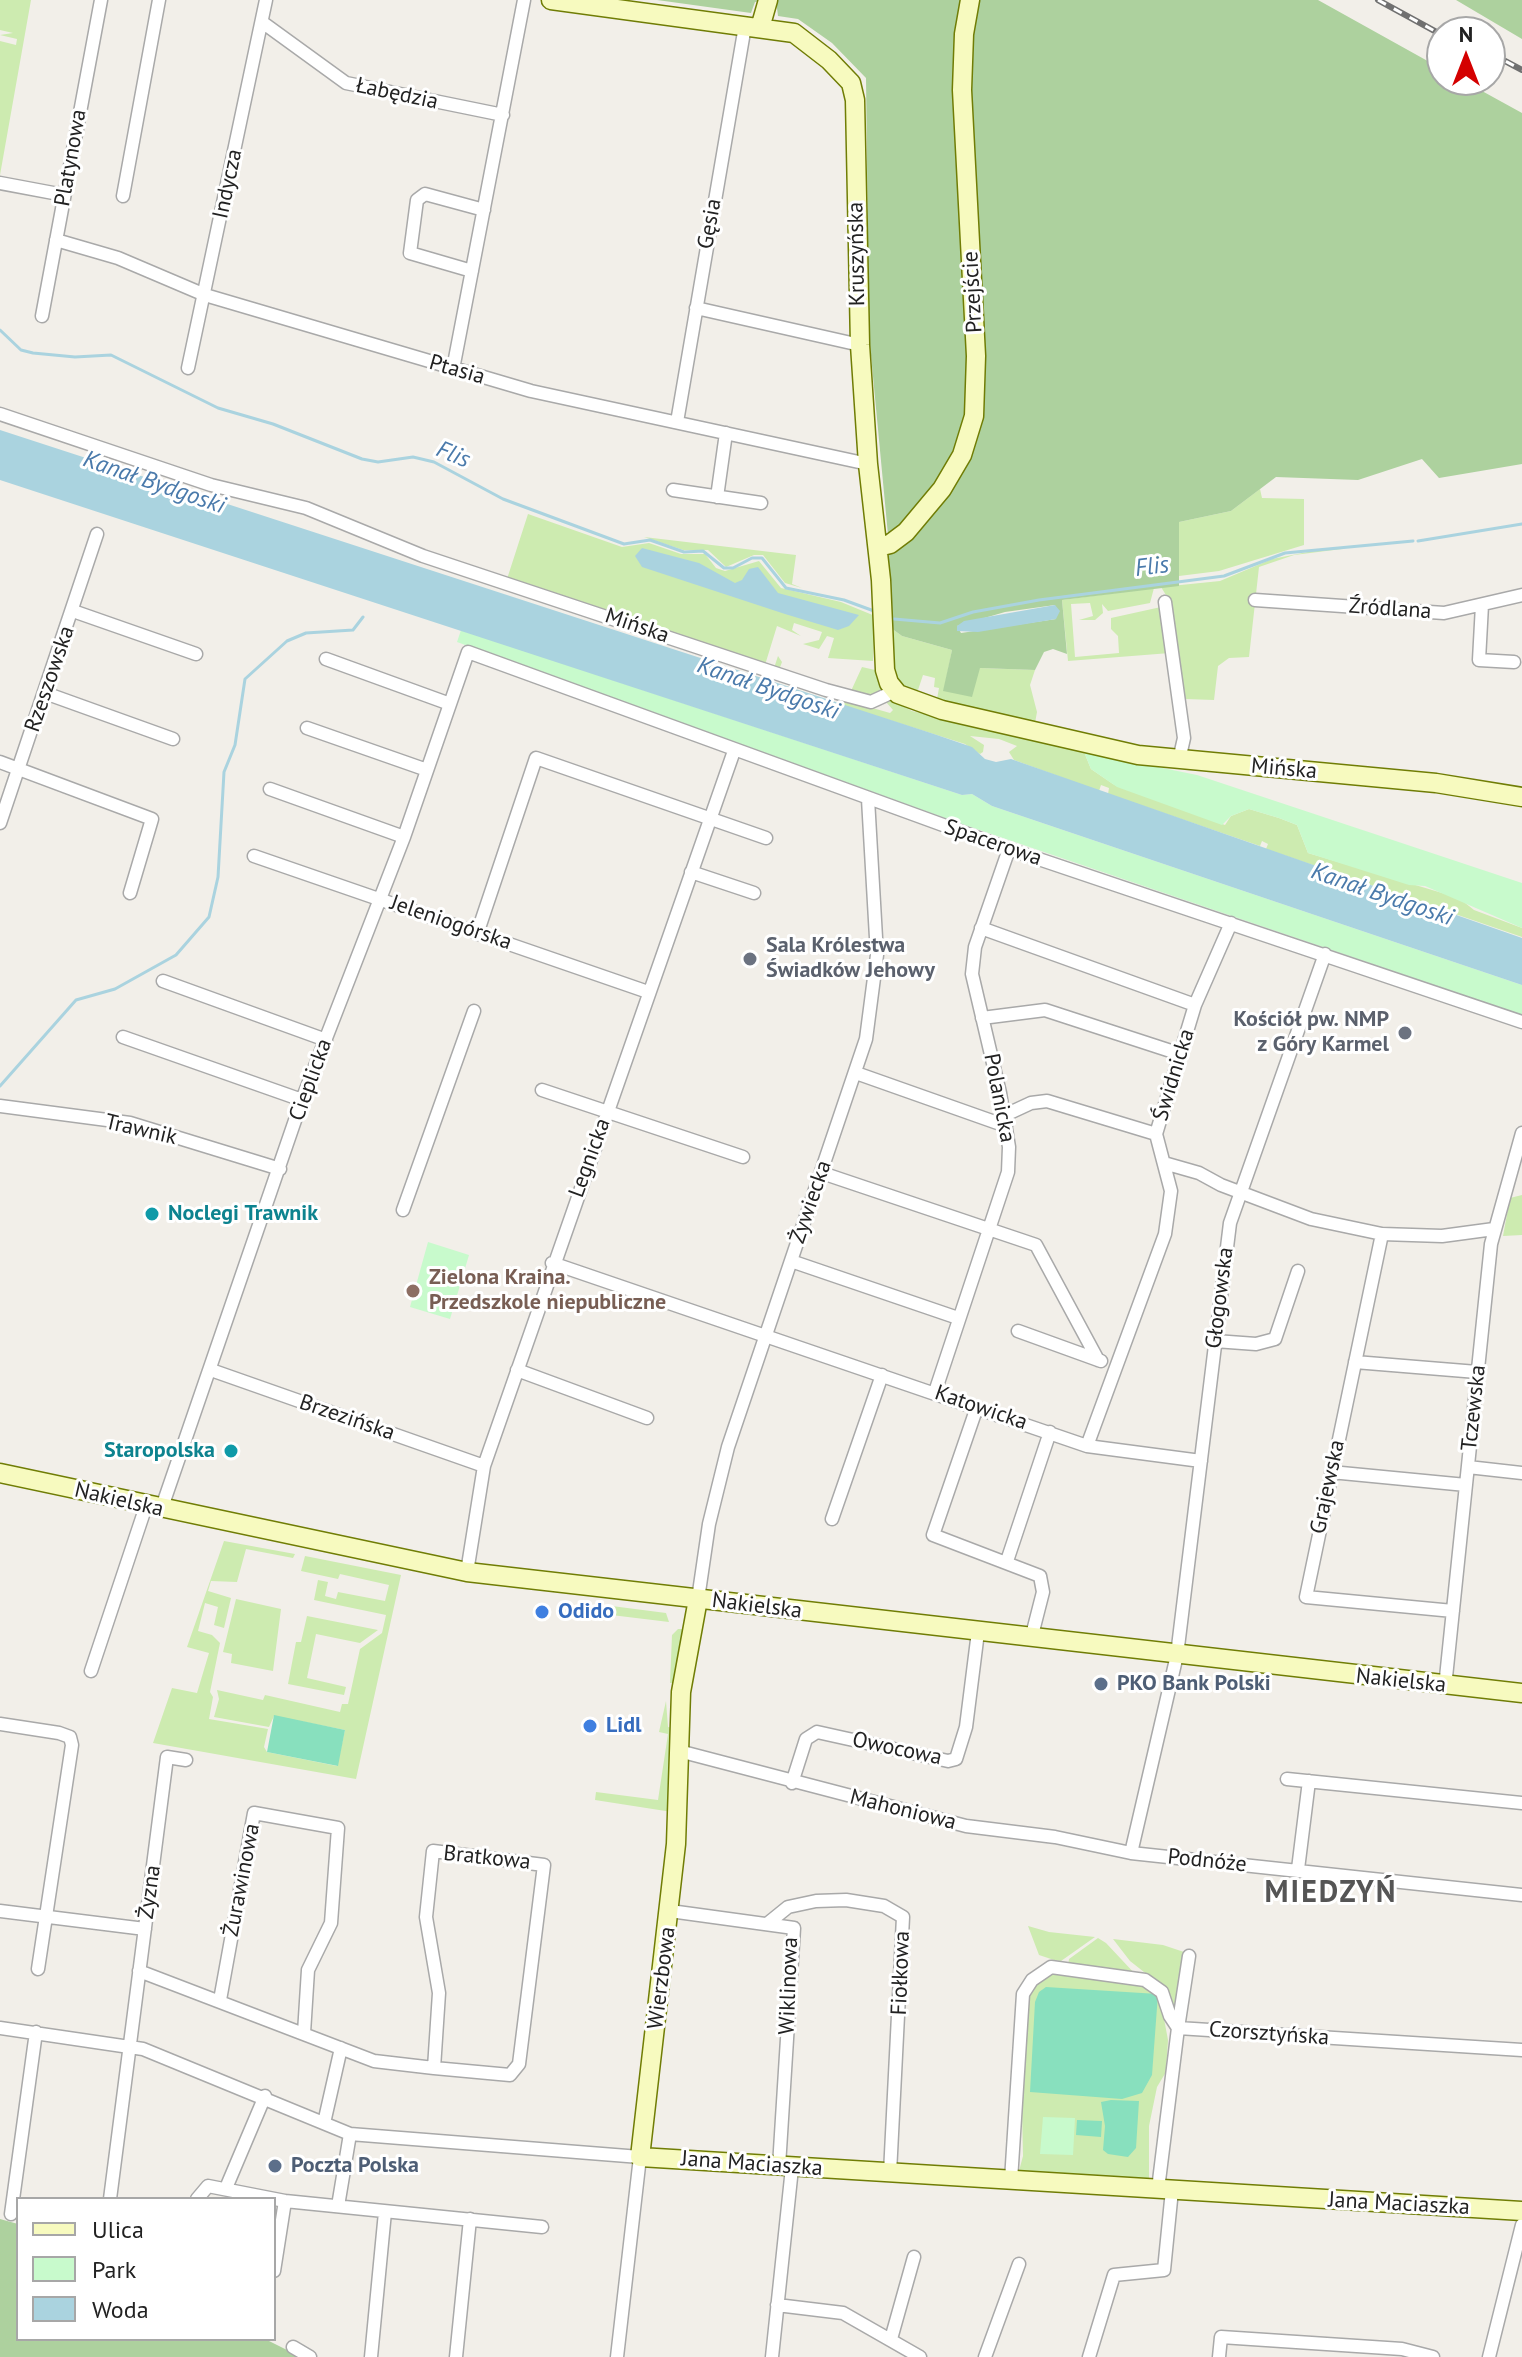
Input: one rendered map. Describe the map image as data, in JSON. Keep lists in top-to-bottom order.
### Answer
{
  "streets": {
    "street": [
      "Łabędzia",
      "Platynowa",
      "Indycza",
      "Gęsia",
      "Kruszyńska",
      "Przejście",
      "Ptasia",
      "Źródlana",
      "Mińska",
      "Rzeszowska",
      "Spacerowa",
      "Jeleniogórska",
      "Świdnicka",
      "Cieplicka",
      "Polanicka",
      "Trawnik",
      "Legnicka",
      "Żywiecka",
      "Głogowska",
      "Katowicka",
      "Tczewska",
      "Brzezińska",
      "Grajewska",
      "Nakielska",
      "Owocowa",
      "Mahoniowa",
      "Bratkowa",
      "Podnóże",
      "Żurawinowa",
      "Żyzna",
      "Fiołkowa",
      "Wierzbowa",
      "Wiklinowa",
      "Czorsztyńska",
      "Jana Maciaszka"
    ]
  },
  "crossings": [
    ["Łabędzia", "Indycza"],
    ["Platynowa", "Ptasia"],
    ["Indycza", "Ptasia"],
    ["Gęsia", "Kruszyńska"],
    ["Gęsia", "Ptasia"],
    ["Kruszyńska", "Przejście"],
    ["Kruszyńska", "Ptasia"],
    ["Kruszyńska", "Mińska"],
    ["Spacerowa", "Świdnicka"],
    ["Spacerowa", "Cieplicka"],
    ["Spacerowa", "Polanicka"],
    ["Spacerowa", "Legnicka"],
    ["Spacerowa", "Żywiecka"],
    ["Spacerowa", "Głogowska"],
    ["Jeleniogórska", "Cieplicka"],
    ["Jeleniogórska", "Legnicka"],
    ["Świdnicka", "Katowicka"],
    ["Cieplicka", "Trawnik"],
    ["Cieplicka", "Brzezińska"],
    ["Cieplicka", "Nakielska"],
    ["Polanicka", "Katowicka"],
    ["Legnicka", "Katowicka"],
    ["Legnicka", "Brzezińska"],
    ["Legnicka", "Nakielska"],
    ["Żywiecka", "Katowicka"],
    ["Żywiecka", "Nakielska"],
    ["Żywiecka", "Wierzbowa"],
    ["Głogowska", "Katowicka"],
    ["Głogowska", "Nakielska"],
    ["Głogowska", "Mahoniowa"],
    ["Głogowska", "Podnóże"],
    ["Tczewska", "Grajewska"],
    ["Tczewska", "Nakielska"],
    ["Nakielska", "Owocowa"],
    ["Nakielska", "Wierzbowa"],
    ["Owocowa", "Mahoniowa"],
    ["Mahoniowa", "Podnóże"],
    ["Mahoniowa", "Wierzbowa"],
    ["Żyzna", "Jana Maciaszka"],
    ["Fiołkowa", "Wiklinowa"],
    ["Fiołkowa", "Jana Maciaszka"],
    ["Wierzbowa", "Wiklinowa"],
    ["Wierzbowa", "Jana Maciaszka"],
    ["Wiklinowa", "Jana Maciaszka"],
    ["Czorsztyńska", "Jana Maciaszka"]
  ],
  "districts": ["MIEDZYŃ"],
  "water": ["Flis", "Kanał Bydgoski"],
  "places": [
    "Sala Królestwa Świadków Jehowy",
    "Kościół pw. NMP z Góry Karmel",
    "Noclegi Trawnik",
    "Zielona Kraina. Przedszkole niepubliczne",
    "Staropolska",
    "Odido",
    "PKO Bank Polski",
    "Lidl",
    "Poczta Polska"
  ],
  "legend": ["Ulica", "Park", "Woda"],
  "north": "top"
}
